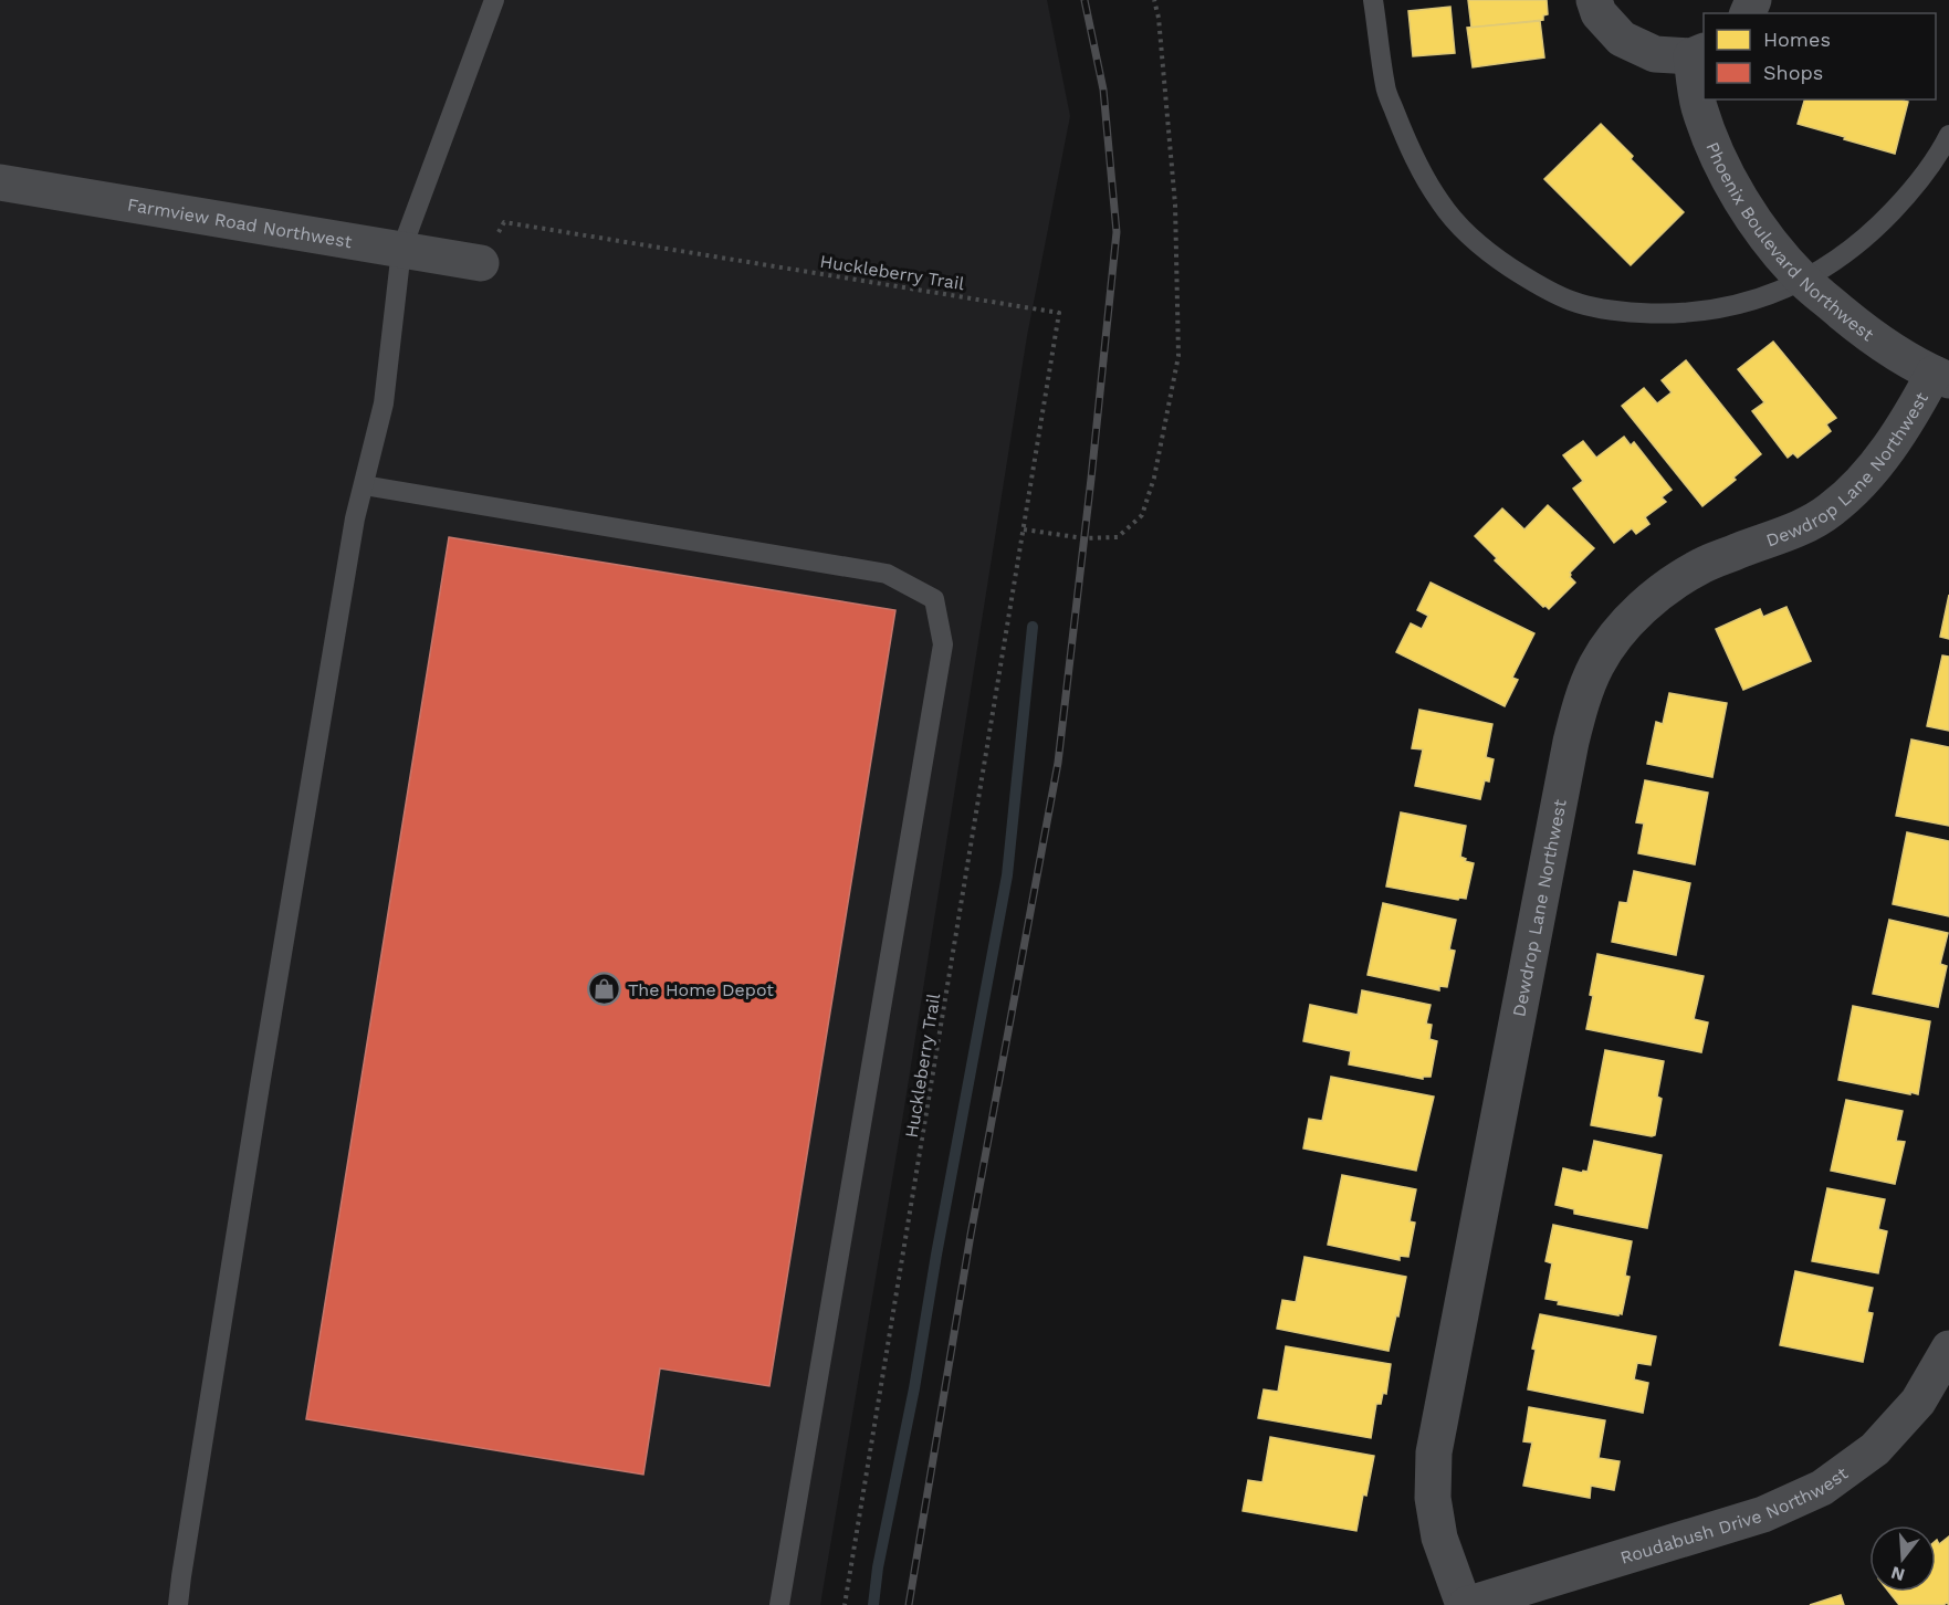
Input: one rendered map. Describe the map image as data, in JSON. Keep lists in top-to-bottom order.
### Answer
{
  "streets": {
    "street": [
      "Farmview Road Northwest",
      "Phoenix Boulevard Northwest",
      "Dewdrop Lane Northwest",
      "Roudabush Drive Northwest"
    ],
    "path": ["Huckleberry Trail"]
  },
  "crossings": [
    ["Phoenix Boulevard Northwest", "Dewdrop Lane Northwest"],
    ["Dewdrop Lane Northwest", "Roudabush Drive Northwest"]
  ],
  "places": {
    "shop": ["The Home Depot"]
  },
  "legend": ["Homes", "Shops"],
  "north": "bottom"
}
